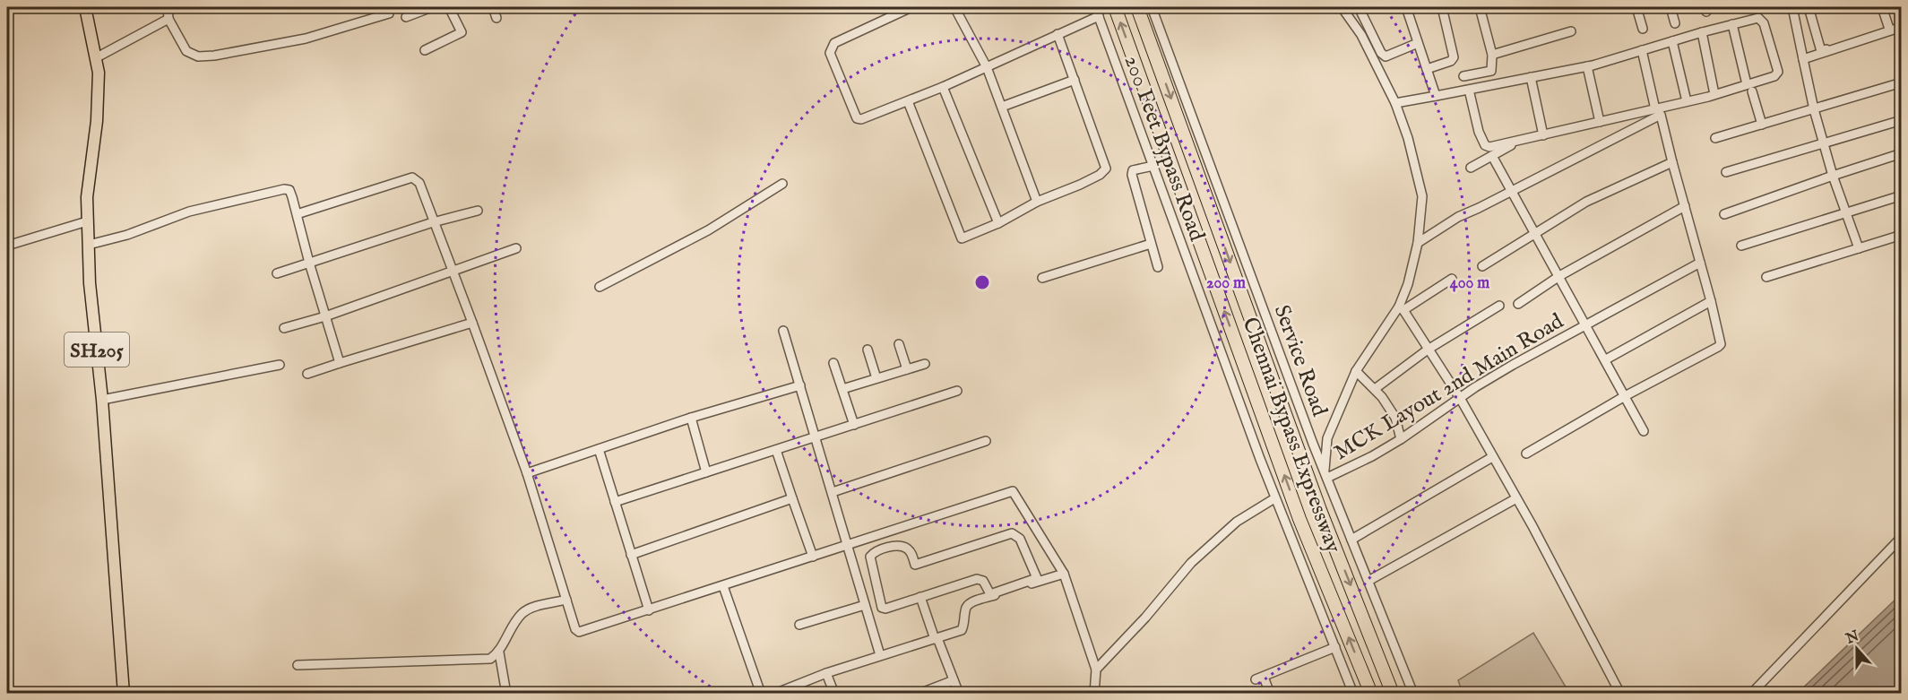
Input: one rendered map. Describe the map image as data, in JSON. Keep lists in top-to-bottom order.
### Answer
{
  "streets": {
    "highway": ["Chennai Bypass Expressway"],
    "main road": ["SH205"],
    "street": ["200 Feet Bypass Road", "Service Road", "MCK Layout 2nd Main Road"]
  },
  "crossings": [
    ["Service Road", "MCK Layout 2nd Main Road"]
  ],
  "north": "top",
  "rings": ["200 m", "400 m"]
}
